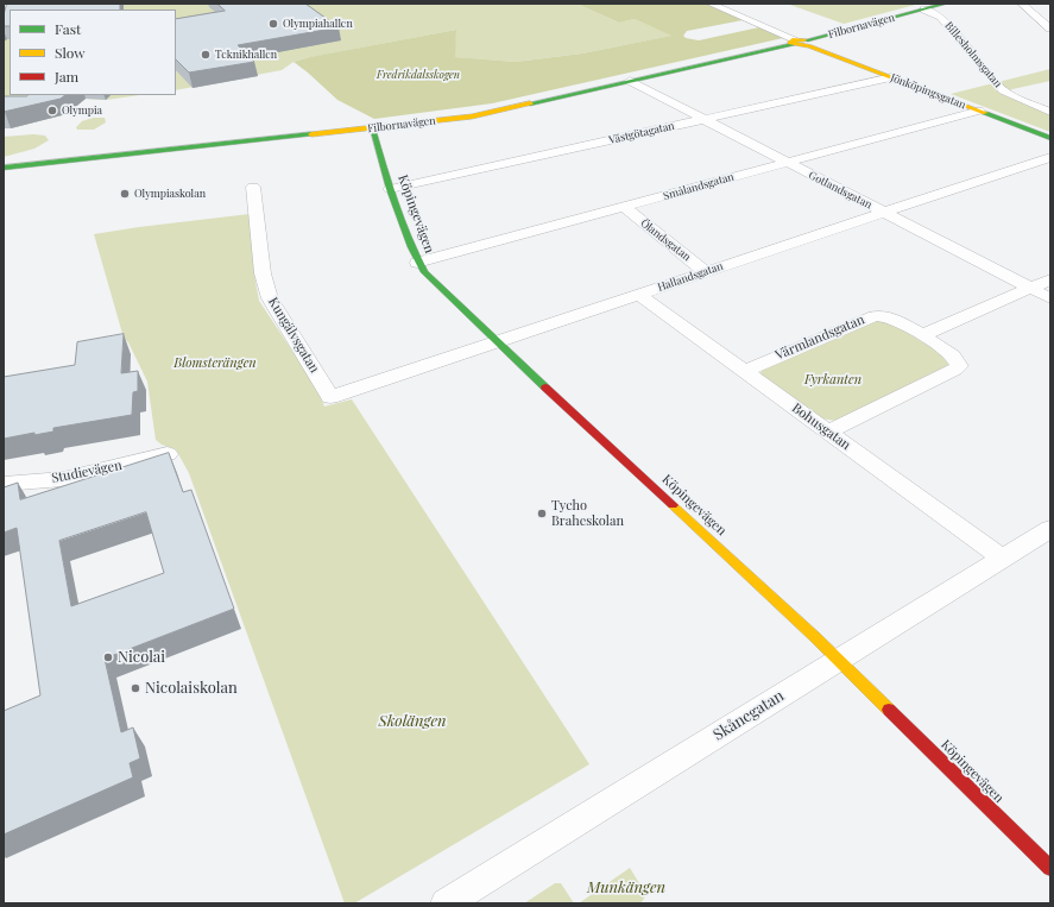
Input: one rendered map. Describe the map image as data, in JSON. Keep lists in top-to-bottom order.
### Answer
{
  "streets": {
    "street": [
      "Filbornavägen",
      "Billesholmsgatan",
      "Jönköpingsgatan",
      "Västgötagatan",
      "Smålandsgatan",
      "Gotlandsgatan",
      "Köpingevägen",
      "Ölandsgatan",
      "Hallandsgatan",
      "Kungälvsgatan",
      "Värmlandsgatan",
      "Bohusgatan",
      "Studievägen",
      "Skånegatan"
    ]
  },
  "crossings": [
    ["Filbornavägen", "Billesholmsgatan"],
    ["Filbornavägen", "Jönköpingsgatan"],
    ["Filbornavägen", "Gotlandsgatan"],
    ["Filbornavägen", "Köpingevägen"],
    ["Jönköpingsgatan", "Västgötagatan"],
    ["Jönköpingsgatan", "Smålandsgatan"],
    ["Västgötagatan", "Gotlandsgatan"],
    ["Västgötagatan", "Köpingevägen"],
    ["Smålandsgatan", "Gotlandsgatan"],
    ["Smålandsgatan", "Köpingevägen"],
    ["Smålandsgatan", "Ölandsgatan"],
    ["Gotlandsgatan", "Hallandsgatan"],
    ["Köpingevägen", "Hallandsgatan"],
    ["Köpingevägen", "Skånegatan"],
    ["Ölandsgatan", "Hallandsgatan"],
    ["Hallandsgatan", "Kungälvsgatan"],
    ["Hallandsgatan", "Bohusgatan"],
    ["Värmlandsgatan", "Bohusgatan"],
    ["Bohusgatan", "Skånegatan"]
  ],
  "parks": [
    "Fredrikdalsskogen",
    "Blomsterängen",
    "Fyrkanten",
    "Skolängen",
    "Munkängen"
  ],
  "places": [
    "Olympiahallen",
    "Teknikhallen",
    "Olympia",
    "Olympiaskolan",
    "Tycho Braheskolan",
    "Nicolai",
    "Nicolaiskolan"
  ],
  "legend": ["Fast", "Slow", "Jam"]
}
